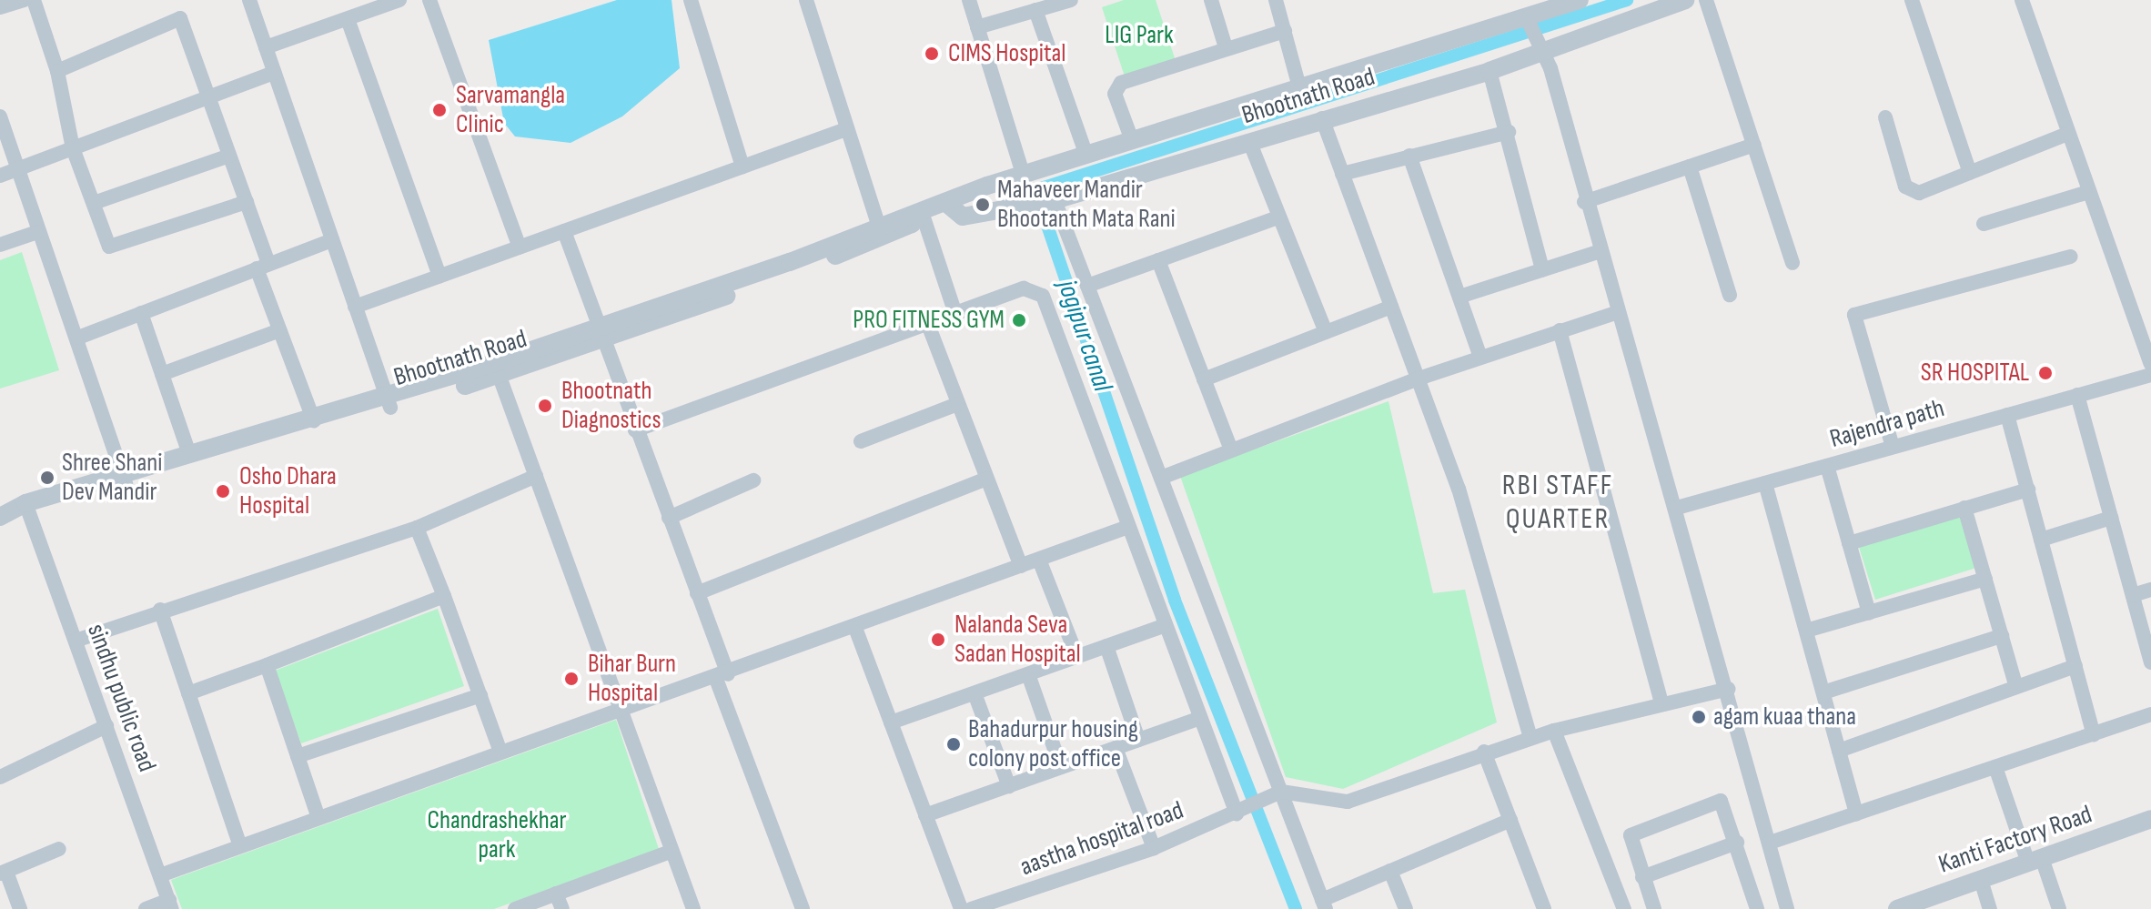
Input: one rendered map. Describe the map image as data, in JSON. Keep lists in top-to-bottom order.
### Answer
{
  "streets": {
    "street": [
      "Bhootnath Road",
      "Rajendra path",
      "sindhu public road",
      "aastha hospital road",
      "Kanti Factory Road"
    ]
  },
  "crossings": [
    ["Bhootnath Road", "sindhu public road"]
  ],
  "districts": ["RBI STAFF QUARTER"],
  "water": ["jogipur canal"],
  "parks": ["LIG Park", "Chandrashekhar park"],
  "places": [
    "CIMS Hospital",
    "Sarvamangla Clinic",
    "Mahaveer Mandir Bhootanth Mata Rani",
    "PRO FITNESS GYM",
    "SR HOSPITAL",
    "Bhootnath Diagnostics",
    "Shree Shani Dev Mandir",
    "Osho Dhara Hospital",
    "Nalanda Seva Sadan Hospital",
    "Bihar Burn Hospital",
    "agam kuaa thana",
    "Bahadurpur housing colony post office"
  ]
}
